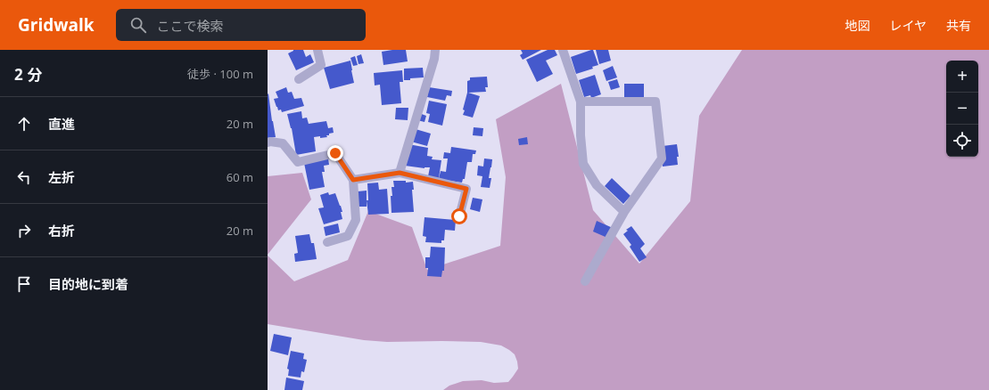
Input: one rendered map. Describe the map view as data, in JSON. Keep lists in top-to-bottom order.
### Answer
{
  "page": {
    "header": "Gridwalk",
    "search": "ここで検索",
    "nav": ["地図", "レイヤ", "共有"],
    "heading": ["2 分", "徒歩 · 100 m"],
    "map_buttons": ["+", "−"],
    "list": [
      ["直進", "20 m"],
      ["左折", "60 m"],
      ["右折", "20 m"],
      "目的地に到着"
    ]
  }
}
